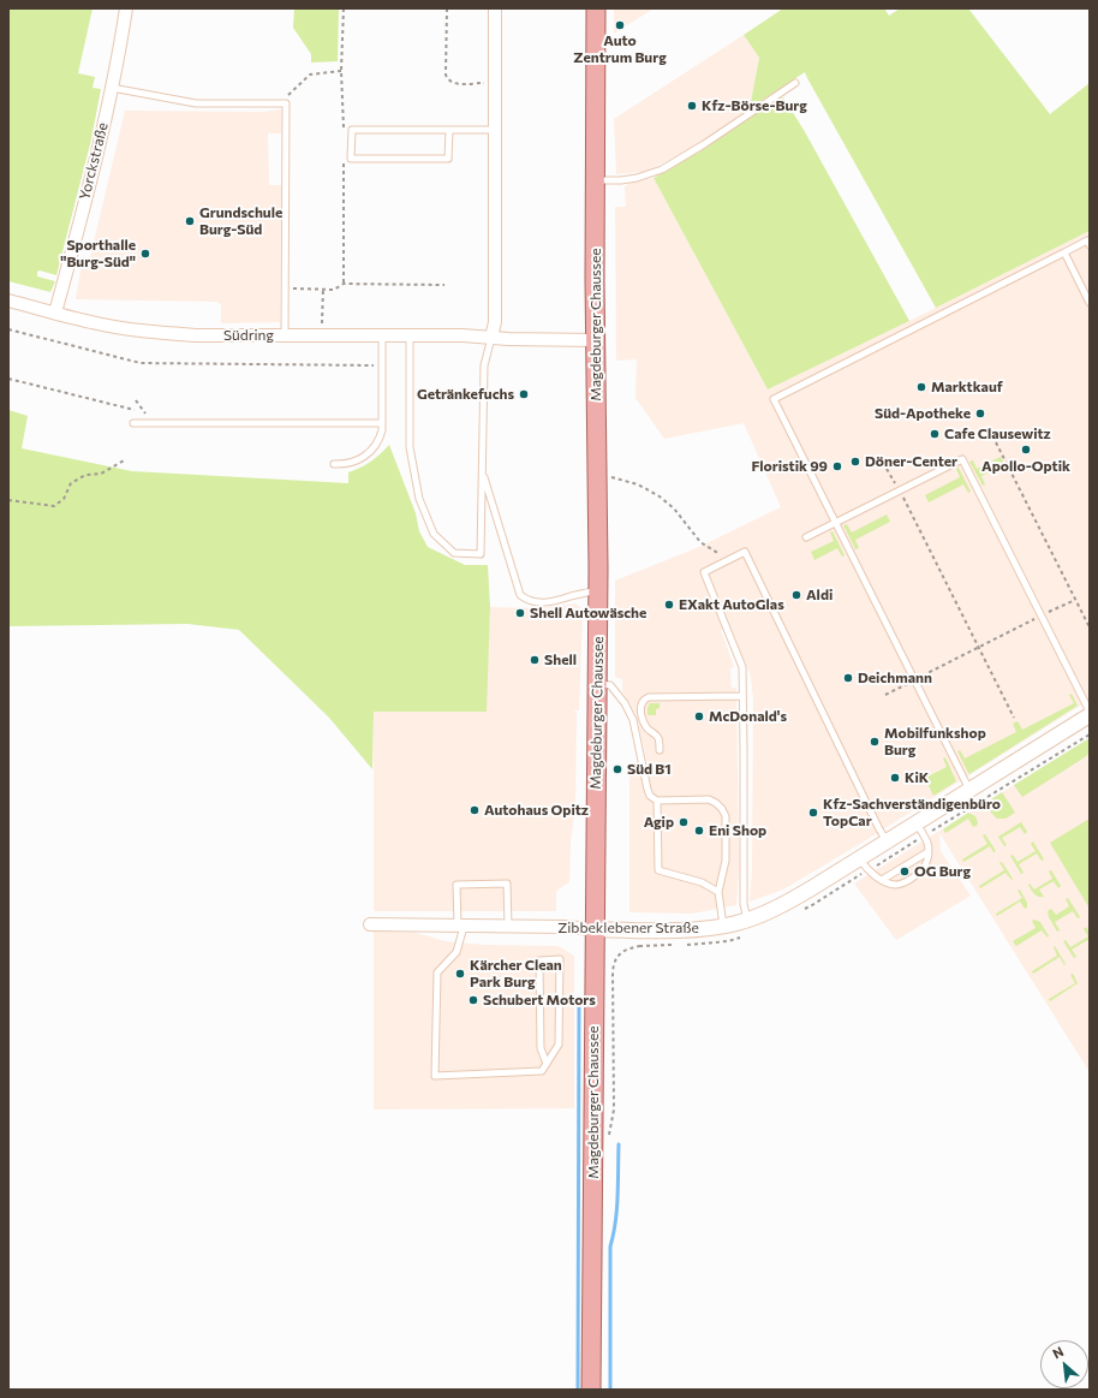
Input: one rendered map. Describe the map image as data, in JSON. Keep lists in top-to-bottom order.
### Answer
{
  "streets": {
    "main road": ["Magdeburger Chaussee"],
    "street": ["Yorckstraße", "Südring", "Zibbeklebener Straße"]
  },
  "crossings": [
    ["Yorckstraße", "Südring"],
    ["Magdeburger Chaussee", "Südring"],
    ["Magdeburger Chaussee", "Zibbeklebener Straße"]
  ],
  "places": [
    "Auto Zentrum Burg",
    "Kfz-Börse-Burg",
    "Grundschule Burg-Süd",
    "Sporthalle \"Burg-Süd\"",
    "Marktkauf",
    "Getränkefuchs",
    "Süd-Apotheke",
    "Cafe Clausewitz",
    "Apollo-Optik",
    "Döner-Center",
    "Floristik 99",
    "Aldi",
    "EXakt AutoGlas",
    "Shell Autowäsche",
    "Shell",
    "Deichmann",
    "McDonald's",
    "Mobilfunkshop Burg",
    "Süd B1",
    "KiK",
    "Autohaus Opitz",
    "Kfz-Sachverständigenbüro TopCar",
    "Agip",
    "Eni Shop",
    "OG Burg",
    "Kärcher Clean Park Burg",
    "Schubert Motors"
  ],
  "north": "top left"
}
